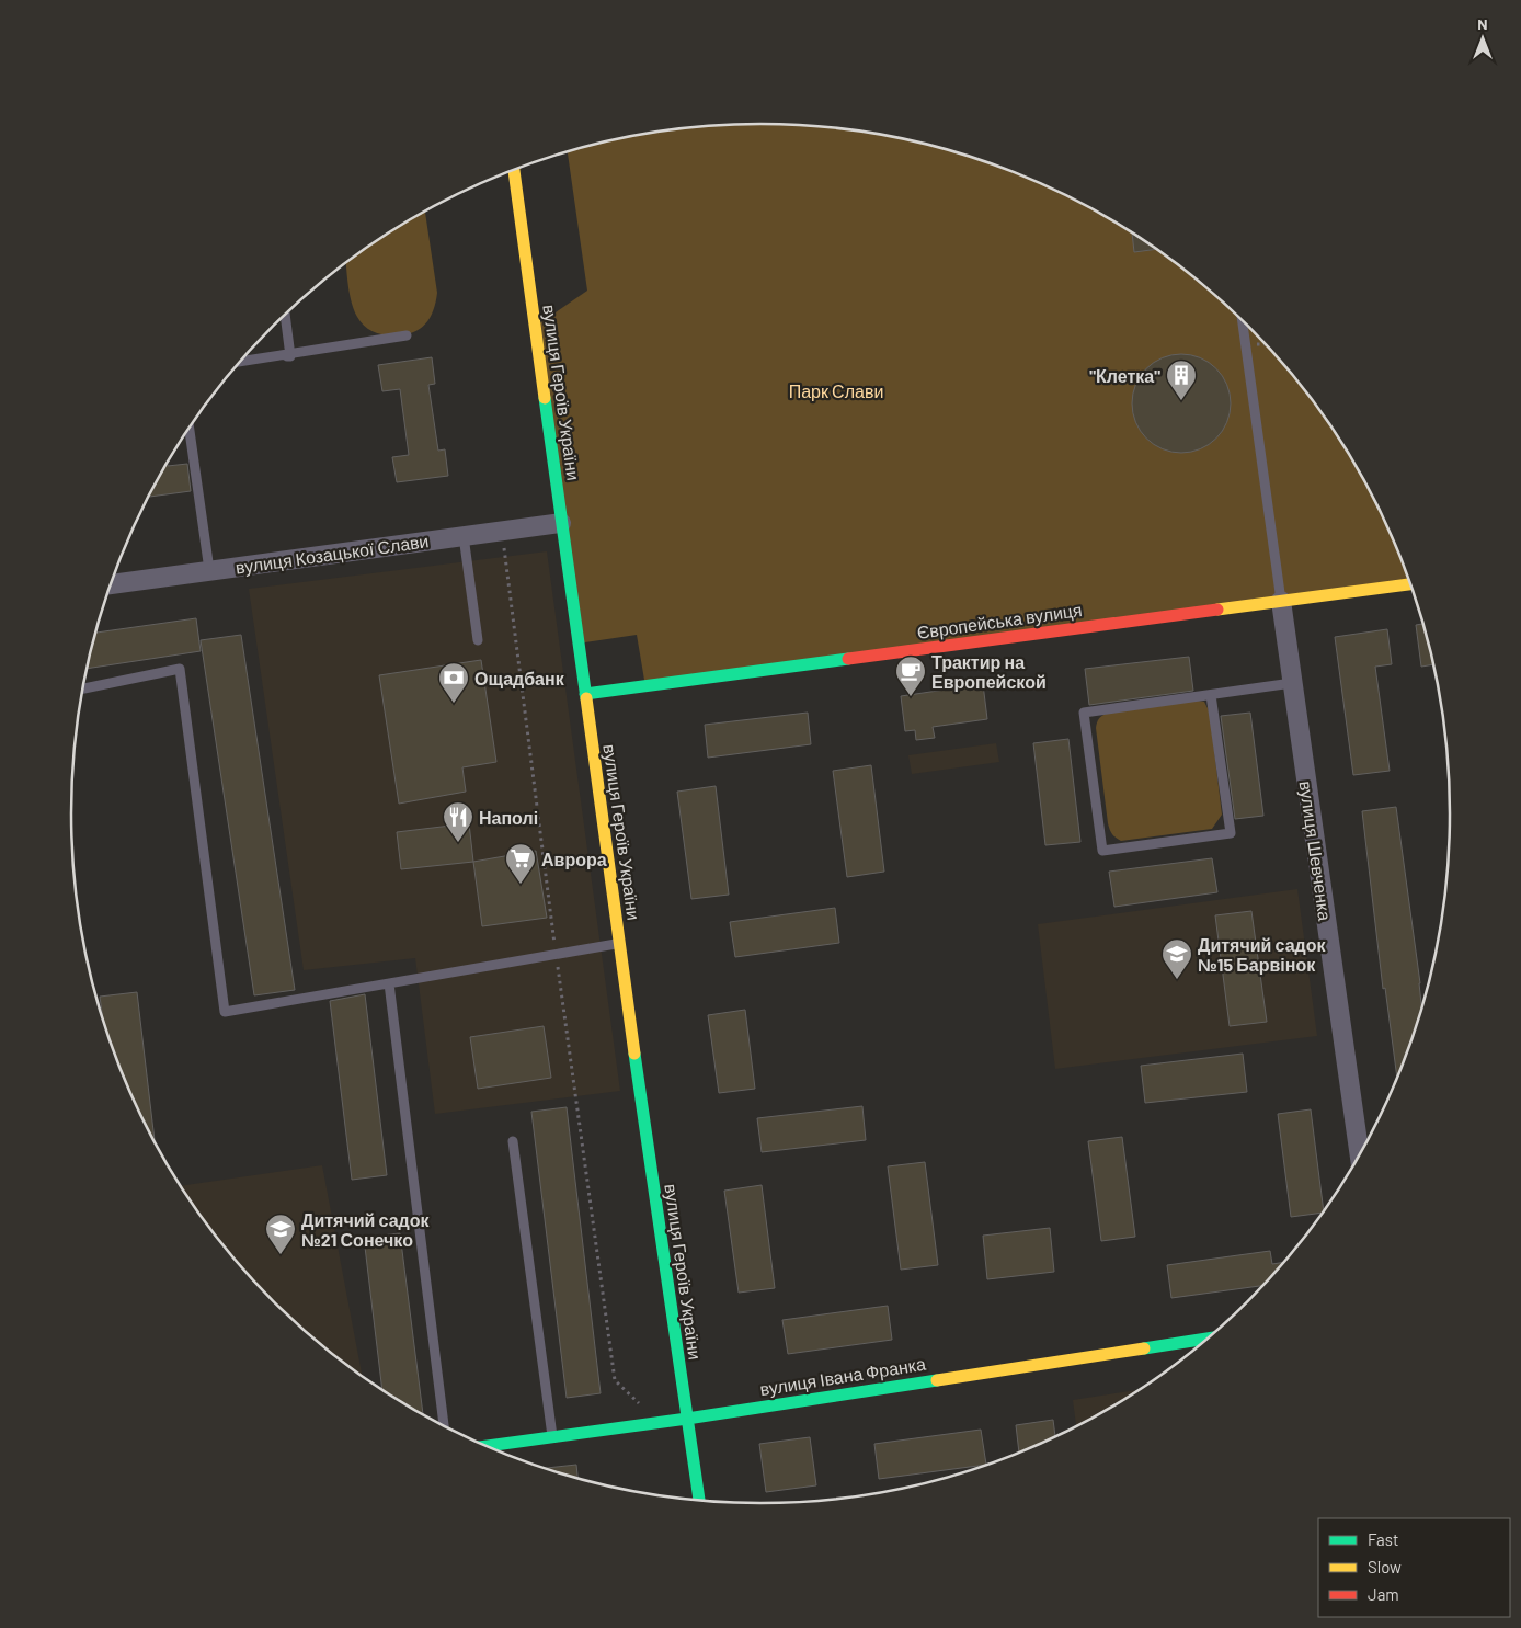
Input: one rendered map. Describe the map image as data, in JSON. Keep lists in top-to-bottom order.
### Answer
{
  "streets": {
    "street": [
      "вулиця Героїв України",
      "вулиця Козацької Слави",
      "Європейська вулиця",
      "вулиця Шевченка",
      "вулиця Івана Франка"
    ]
  },
  "crossings": [
    ["вулиця Героїв України", "вулиця Козацької Слави"],
    ["вулиця Героїв України", "Європейська вулиця"],
    ["вулиця Героїв України", "вулиця Івана Франка"],
    ["Європейська вулиця", "вулиця Шевченка"]
  ],
  "parks": ["Парк Слави"],
  "places": {
    "building": ["\"Клетка\""],
    "cafe": ["Трактир на Европейской"],
    "bank": ["Ощадбанк"],
    "restaurant": ["Наполі"],
    "supermarket": ["Аврора"],
    "school or university": ["Дитячий садок №15 Барвінок", "Дитячий садок №21 Сонечко"]
  },
  "legend": ["Fast", "Slow", "Jam"],
  "north": "top"
}
